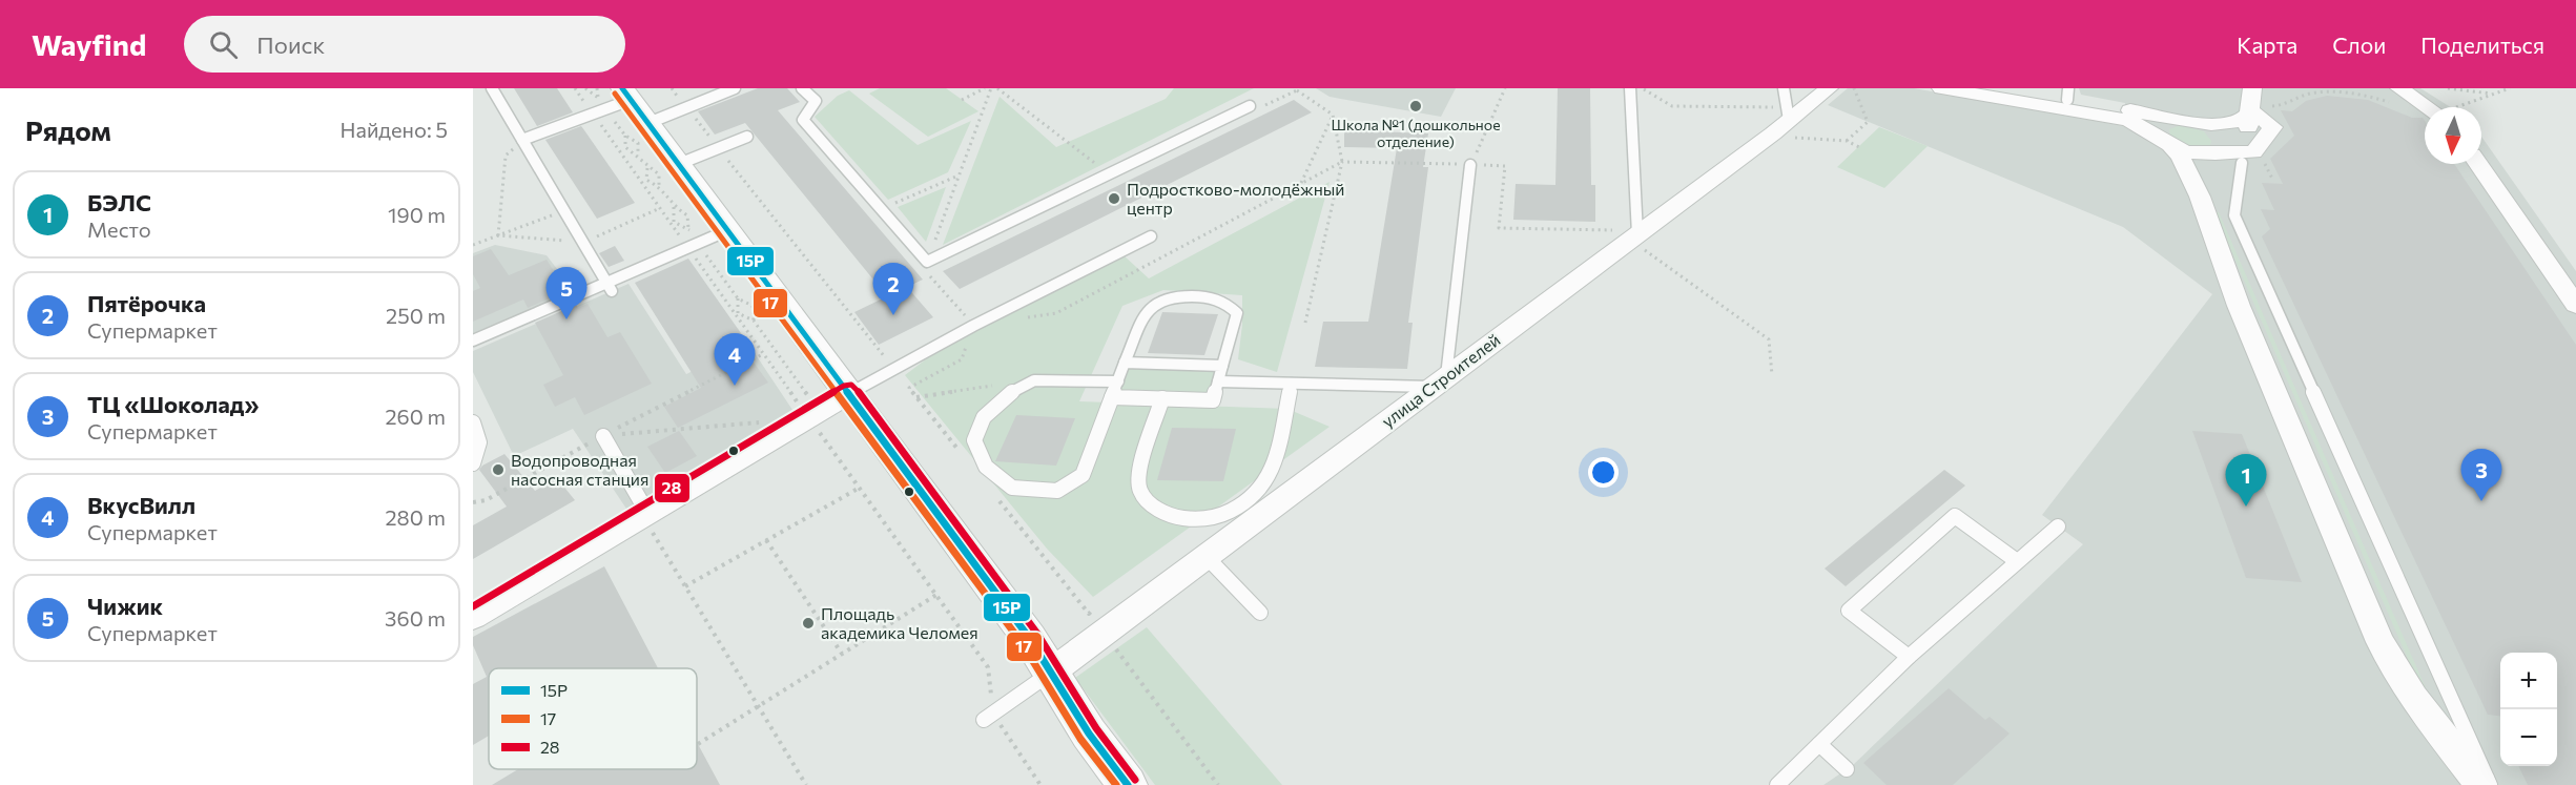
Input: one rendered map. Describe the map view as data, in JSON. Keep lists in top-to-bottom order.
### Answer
{
  "streets": {
    "street": ["улица Строителей"]
  },
  "places": [
    "Школа №1 (дошкольное отделение)",
    "Подростково-молодёжный центр",
    "Водопроводная насосная станция",
    "Площадь академика Челомея"
  ],
  "lines": ["transit line 15Р", "transit line 17", "transit line 28"],
  "legend": ["15Р", "17", "28"],
  "north": "bottom",
  "page": {
    "header": "Wayfind",
    "search": "Поиск",
    "nav": ["Карта", "Слои", "Поделиться"],
    "heading": ["Рядом", "Найдено: 5"],
    "list": [
      {
        "mark": "1",
        "name": "БЭЛС",
        "note": "Место",
        "value": "190 m"
      },
      {
        "mark": "2",
        "name": "Пятёрочка",
        "note": "Супермаркет",
        "value": "250 m"
      },
      {
        "mark": "3",
        "name": "ТЦ «Шоколад»",
        "note": "Супермаркет",
        "value": "260 m"
      },
      {
        "mark": "4",
        "name": "ВкусВилл",
        "note": "Супермаркет",
        "value": "280 m"
      },
      {
        "mark": "5",
        "name": "Чижик",
        "note": "Супермаркет",
        "value": "360 m"
      }
    ],
    "pins": [
      "2",
      "5",
      "4",
      "3",
      "1"
    ],
    "map_buttons": ["+", "−"]
  }
}
